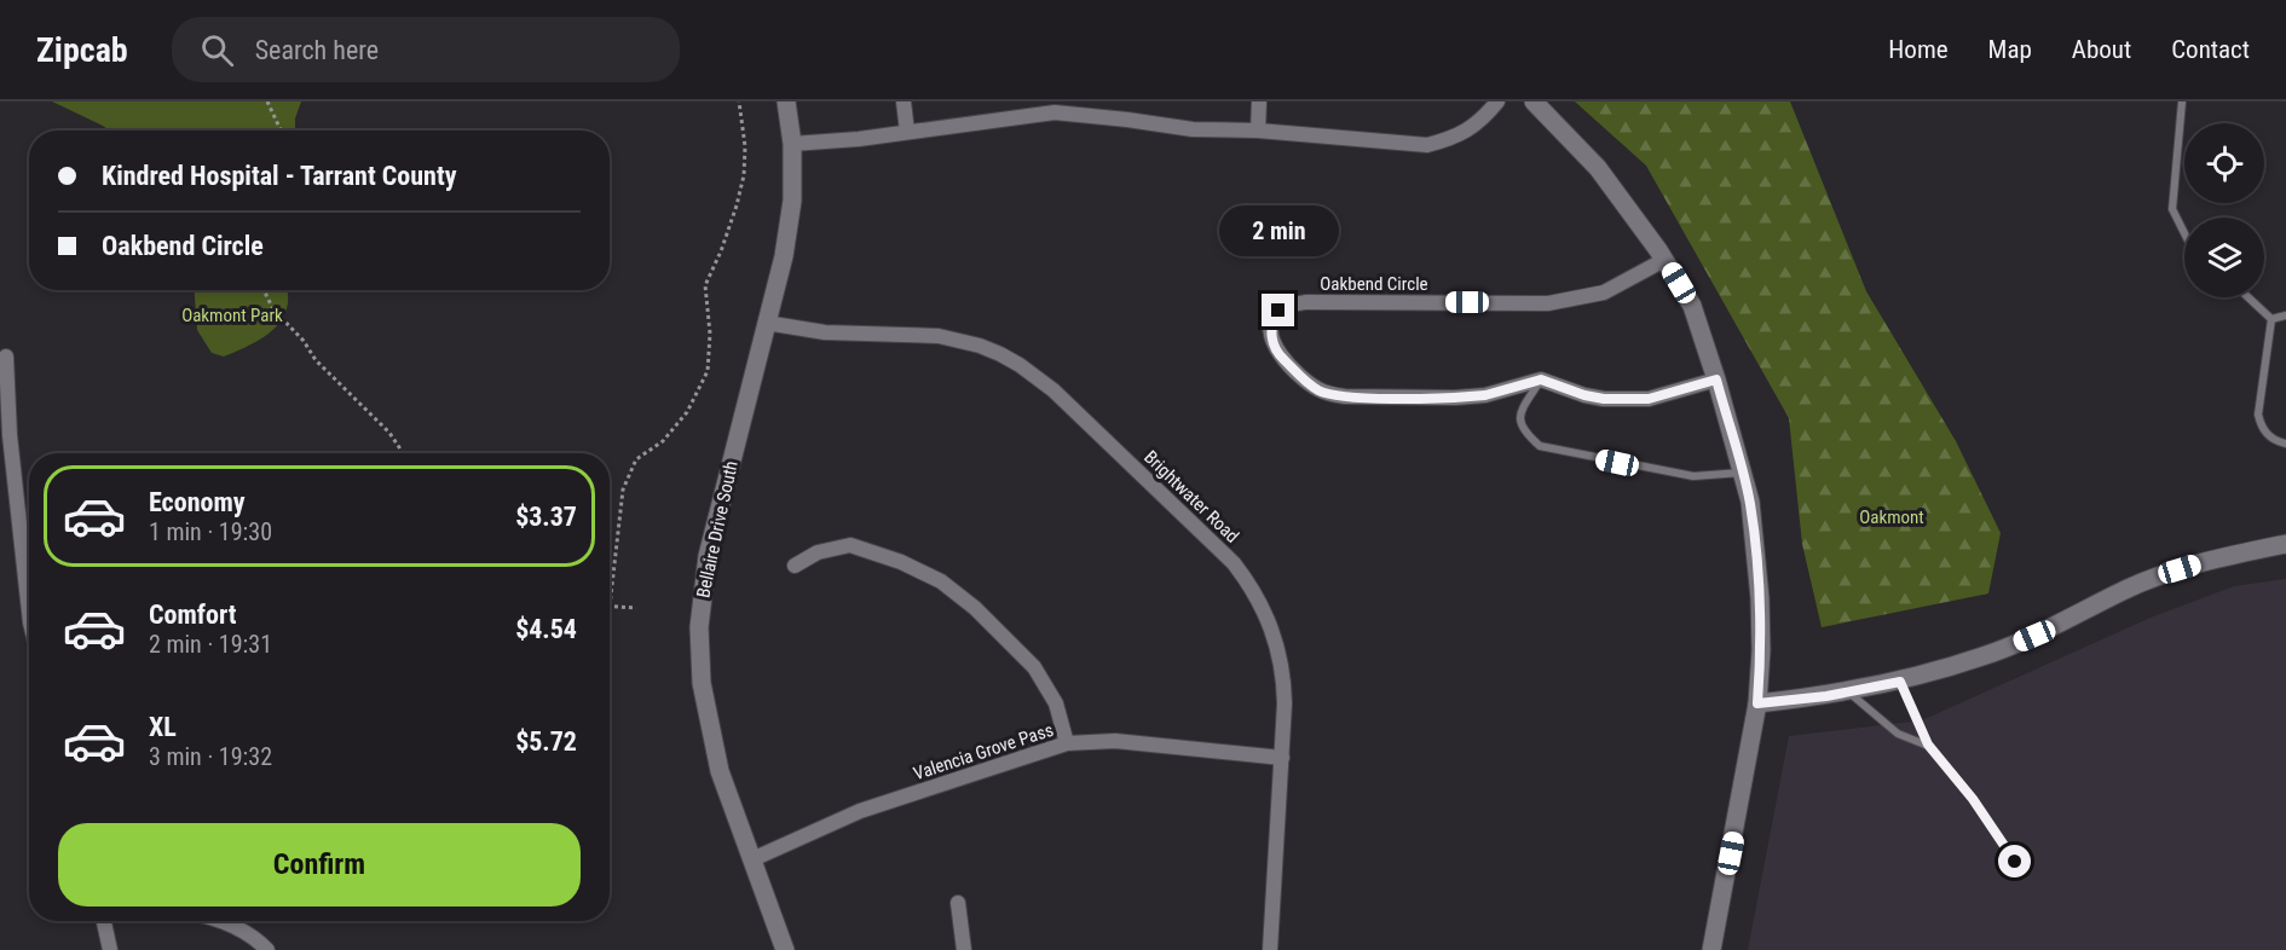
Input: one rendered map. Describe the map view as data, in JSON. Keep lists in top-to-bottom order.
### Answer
{
  "streets": {
    "street": [
      "Oakbend Circle",
      "Brightwater Road",
      "Bellaire Drive South",
      "Valencia Grove Pass"
    ]
  },
  "crossings": [
    ["Brightwater Road", "Bellaire Drive South"],
    ["Brightwater Road", "Valencia Grove Pass"],
    ["Bellaire Drive South", "Valencia Grove Pass"]
  ],
  "parks": ["Oakmont Park", "Oakmont"],
  "page": {
    "header": "Zipcab",
    "search": "Search here",
    "nav": [
      "Home",
      "Map",
      "About",
      "Contact"
    ],
    "banner": ["Kindred Hospital - Tarrant County", "Oakbend Circle"],
    "bubble": "2 min",
    "list": [
      {
        "name": "Economy",
        "note": "1 min · 19:30",
        "value": "$3.37"
      },
      {
        "name": "Comfort",
        "note": "2 min · 19:31",
        "value": "$4.54"
      },
      {
        "name": "XL",
        "note": "3 min · 19:32",
        "value": "$5.72"
      }
    ],
    "buttons": "Confirm"
  }
}
